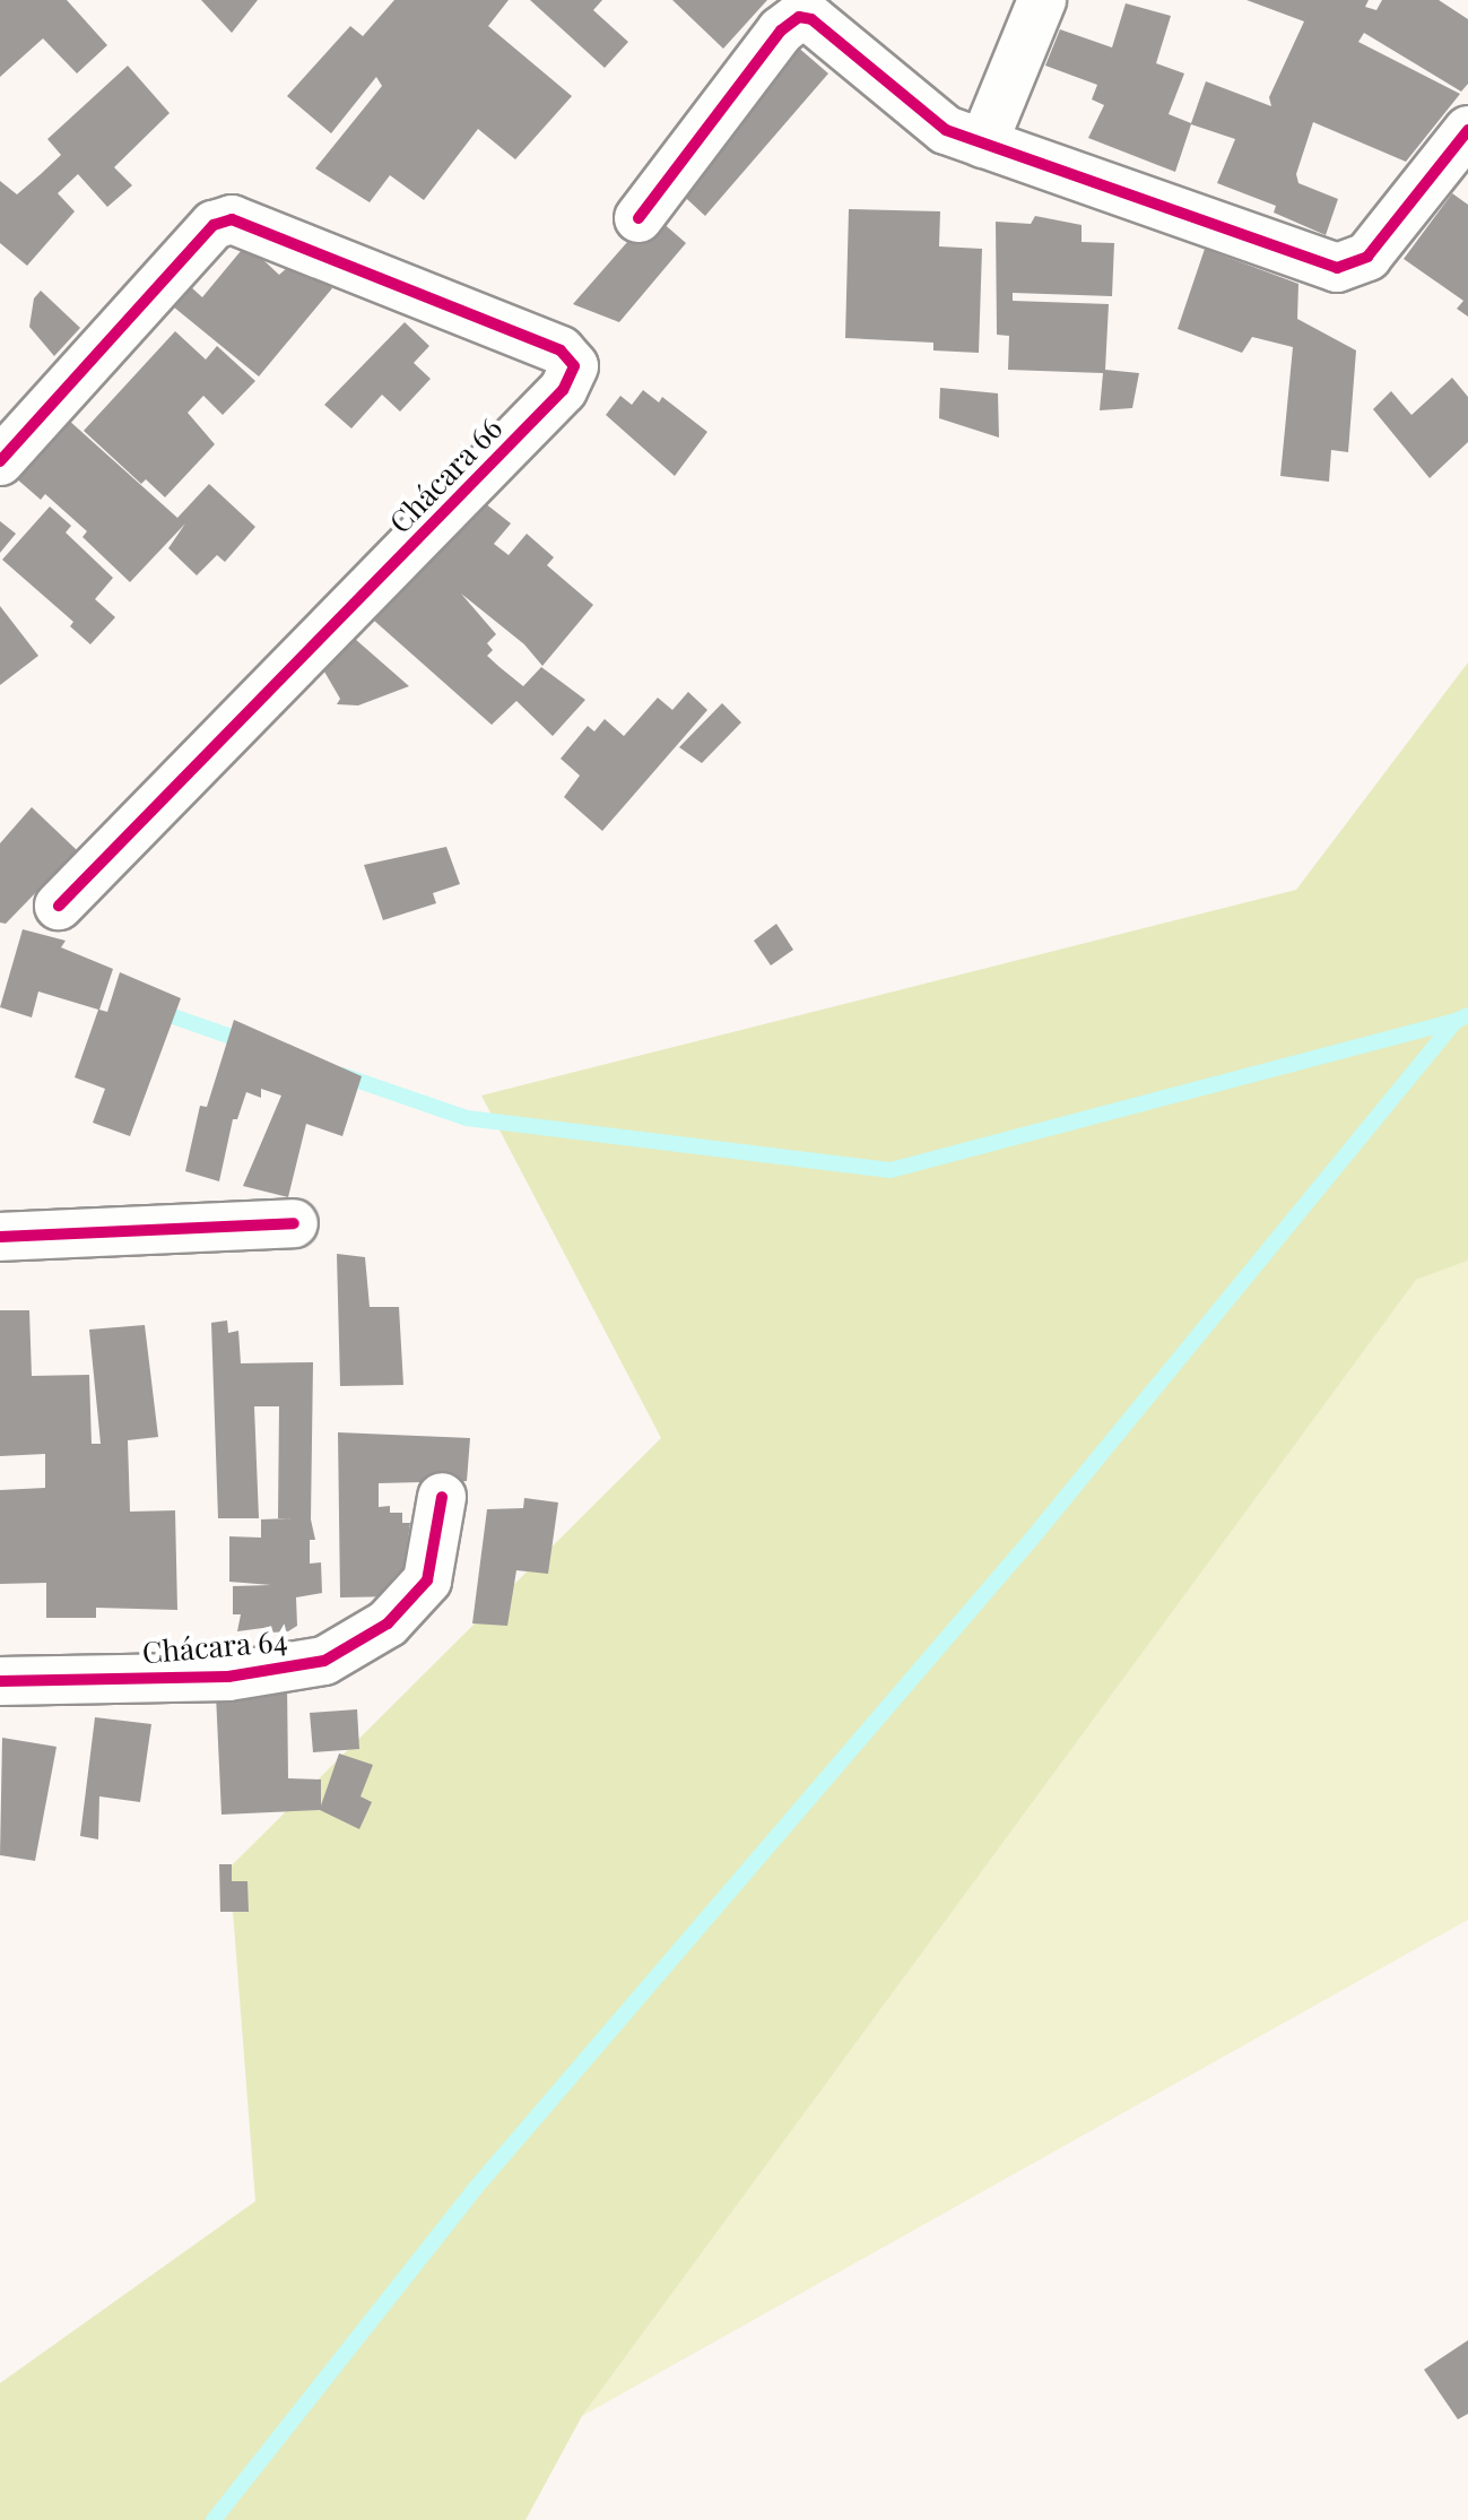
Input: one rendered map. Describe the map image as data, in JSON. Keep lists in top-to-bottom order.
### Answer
{
  "streets": {
    "street": ["Chácara 66", "Chácara 64"]
  }
}
